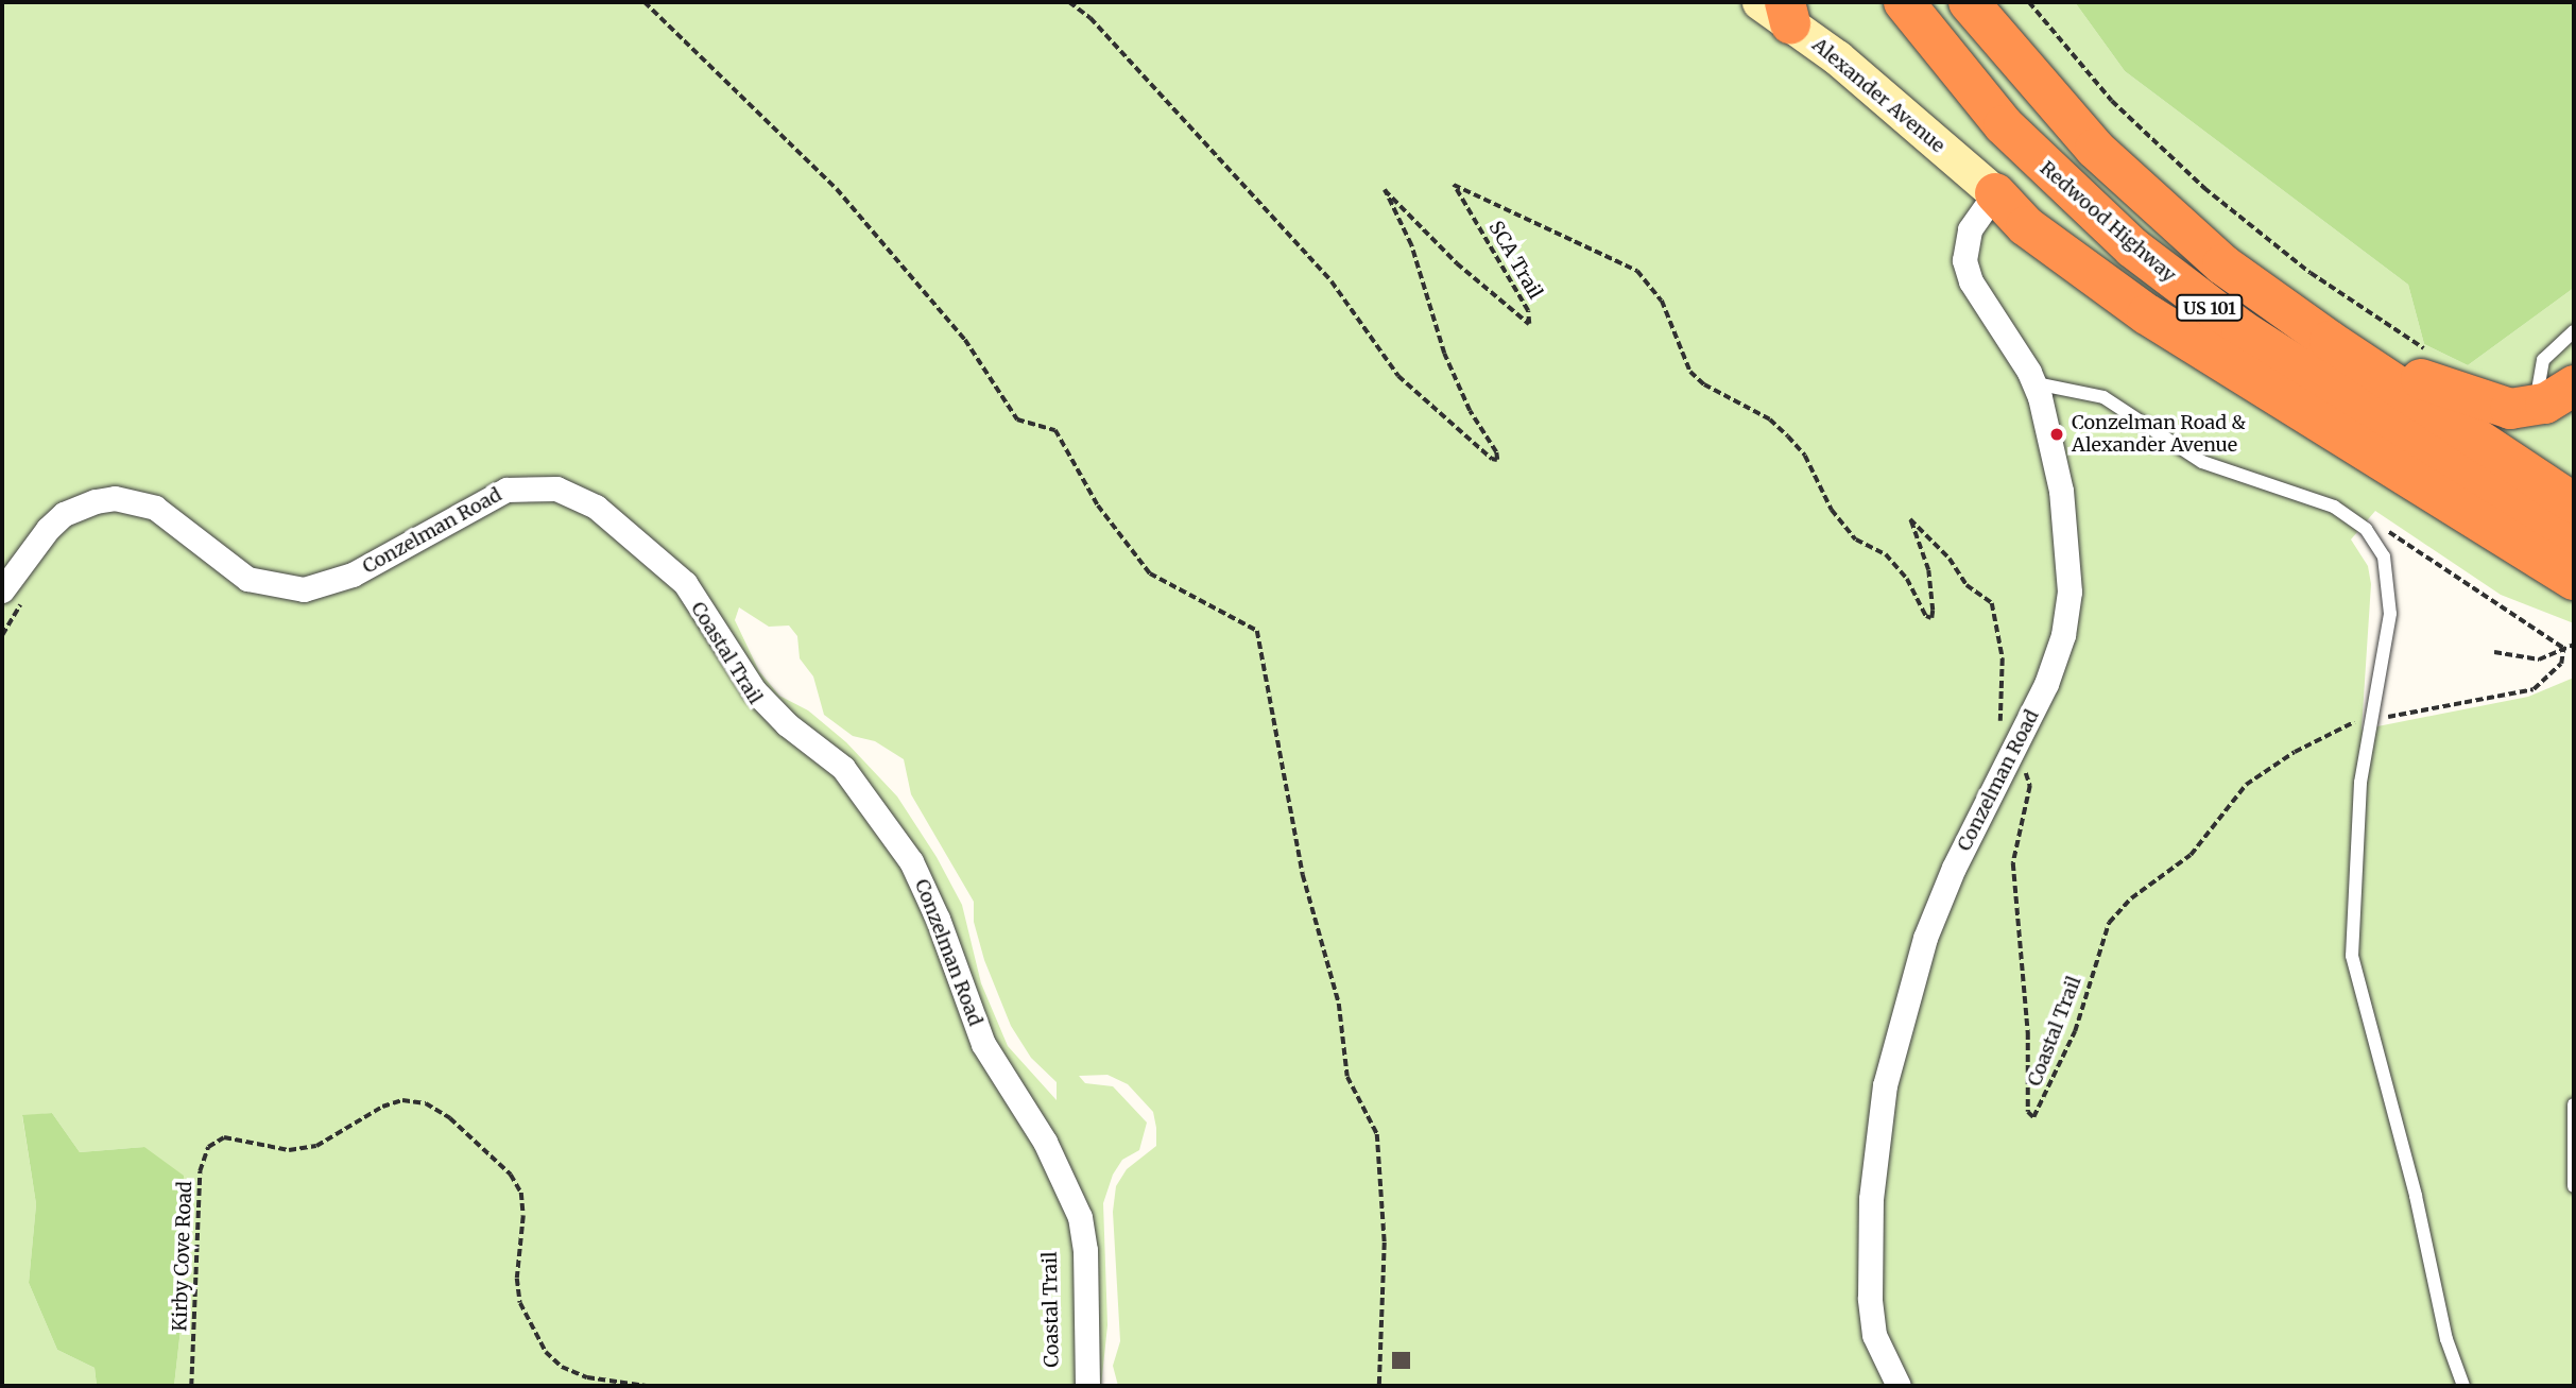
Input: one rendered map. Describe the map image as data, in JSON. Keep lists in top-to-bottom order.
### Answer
{
  "streets": {
    "highway": ["Redwood Highway", "US 101"],
    "main road": ["Alexander Avenue"],
    "street": ["Conzelman Road"],
    "path": ["SCA Trail", "Coastal Trail", "Kirby Cove Road"]
  },
  "crossings": [
    ["Alexander Avenue", "Conzelman Road"]
  ],
  "places": ["Conzelman Road & Alexander Avenue"]
}
